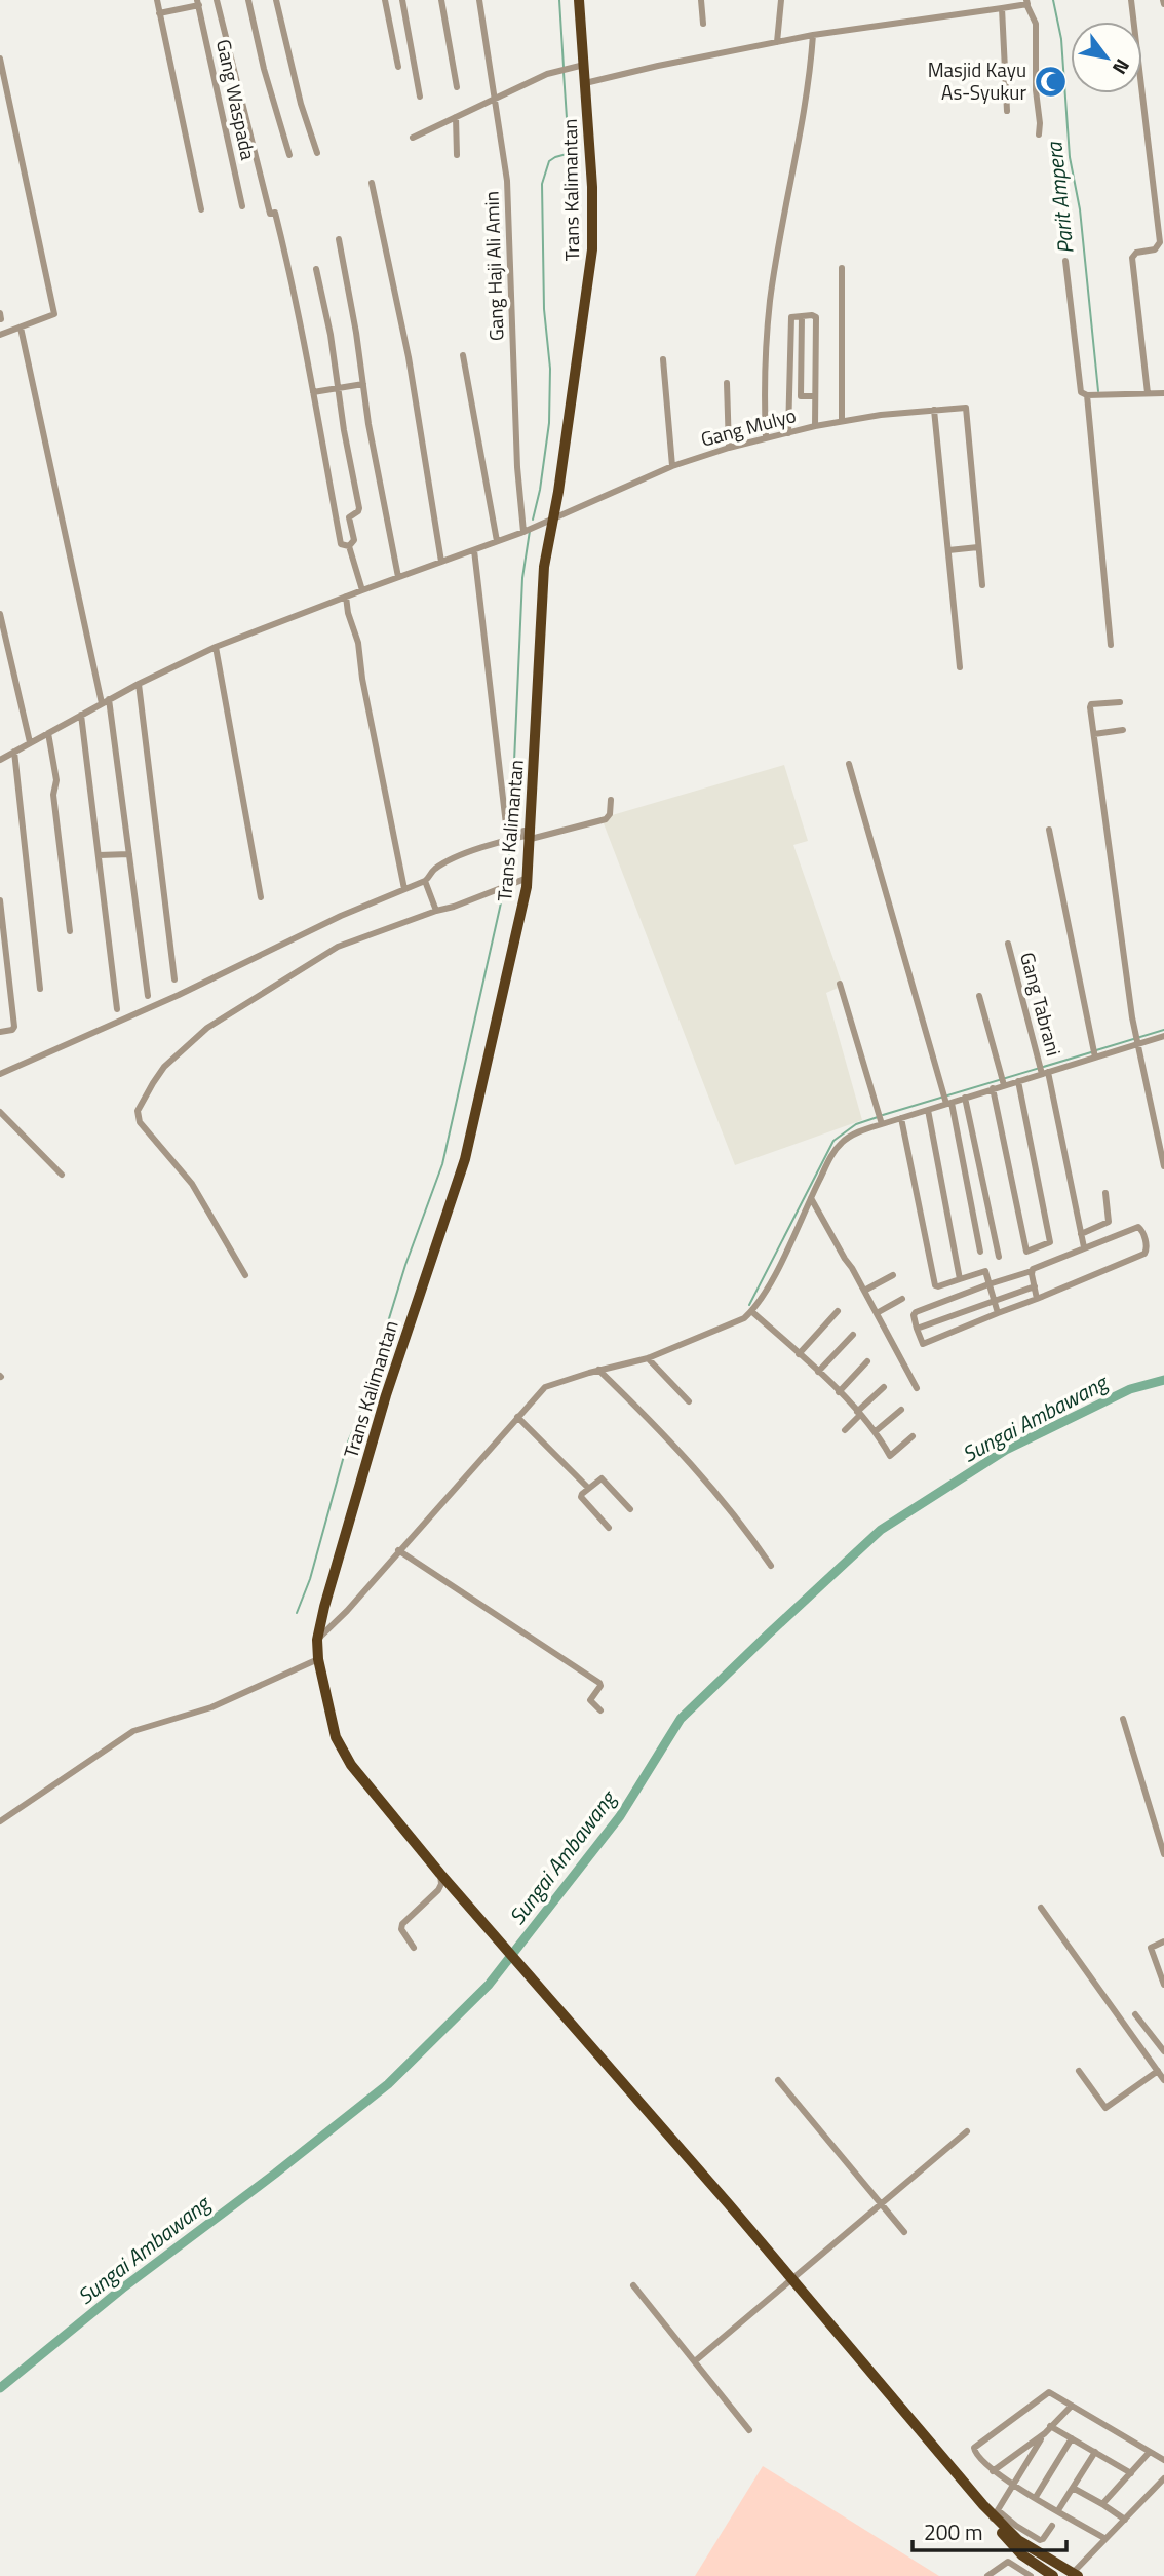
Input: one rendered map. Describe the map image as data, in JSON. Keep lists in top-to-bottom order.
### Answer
{
  "streets": {
    "highway": ["Trans Kalimantan"],
    "street": [
      "Gang Waspada",
      "Gang Haji Ali Amin",
      "Gang Mulyo",
      "Gang Tabrani"
    ]
  },
  "crossings": [
    ["Trans Kalimantan", "Gang Mulyo"],
    ["Gang Haji Ali Amin", "Gang Mulyo"]
  ],
  "water": ["Parit Ampera", "Sungai Ambawang"],
  "places": {
    "mosque": ["Masjid Kayu As-Syukur"]
  },
  "scale_bar": "200 m",
  "north": "bottom right"
}
